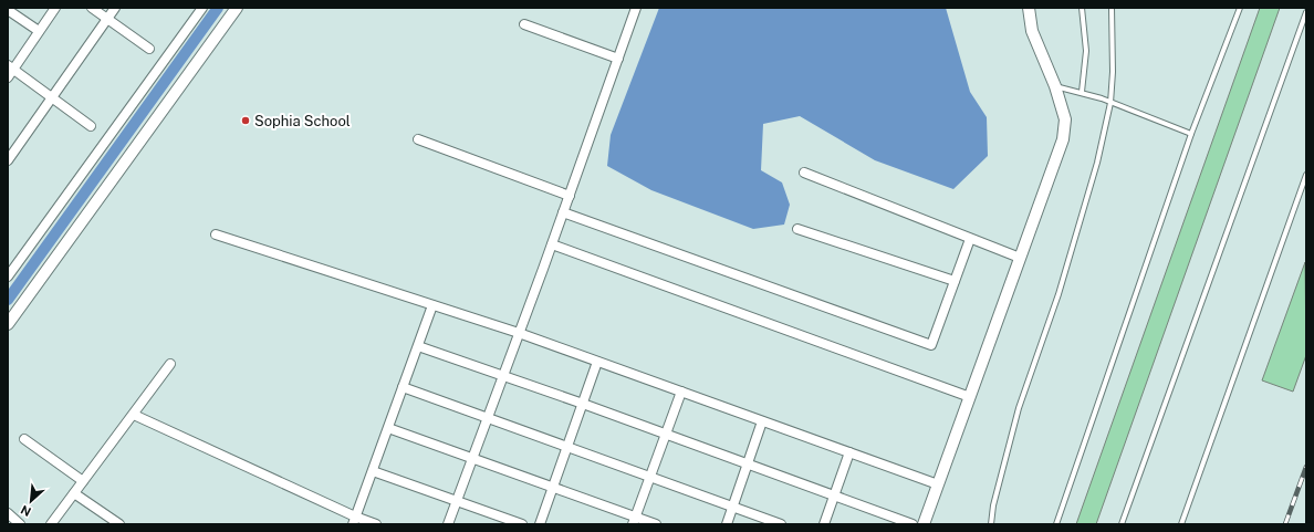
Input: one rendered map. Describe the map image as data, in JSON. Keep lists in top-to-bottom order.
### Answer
{
  "places": ["Sophia School"],
  "north": "bottom left"
}
